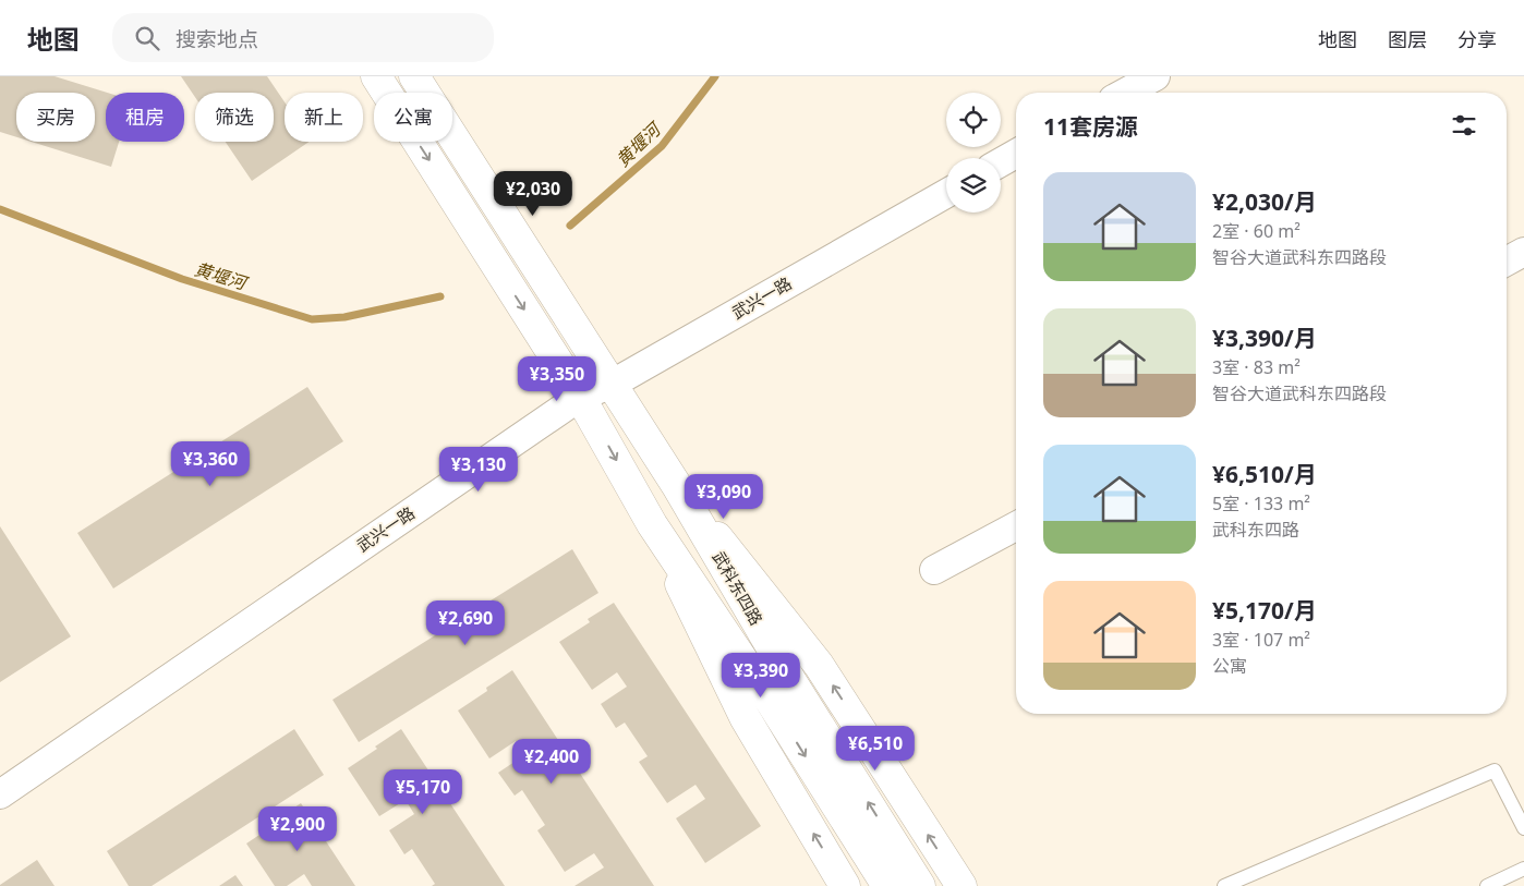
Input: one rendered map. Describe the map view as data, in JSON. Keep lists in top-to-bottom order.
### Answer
{
  "streets": {
    "main road": ["武科东四路"],
    "street": ["武兴一路"]
  },
  "crossings": [
    ["武兴一路", "武科东四路"]
  ],
  "water": ["黄堰河"],
  "page": {
    "header": "地图",
    "search": "搜索地点",
    "nav": ["地图", "图层", "分享"],
    "chip": [
      "买房",
      "租房",
      "筛选",
      "新上",
      "公寓"
    ],
    "heading": "11套房源",
    "list": [
      {
        "name": "¥2,030/月",
        "note": "2室 · 60 m² · 智谷大道武科东四路段"
      },
      {
        "name": "¥3,390/月",
        "note": "3室 · 83 m² · 智谷大道武科东四路段"
      },
      {
        "name": "¥6,510/月",
        "note": "5室 · 133 m² · 武科东四路"
      },
      {
        "name": "¥5,170/月",
        "note": "3室 · 107 m² · 公寓"
      }
    ],
    "price": [
      "¥2,030",
      "¥3,350",
      "¥3,360",
      "¥3,130",
      "¥3,090",
      "¥2,690",
      "¥3,390",
      "¥6,510",
      "¥2,400",
      "¥5,170",
      "¥2,900"
    ]
  }
}
